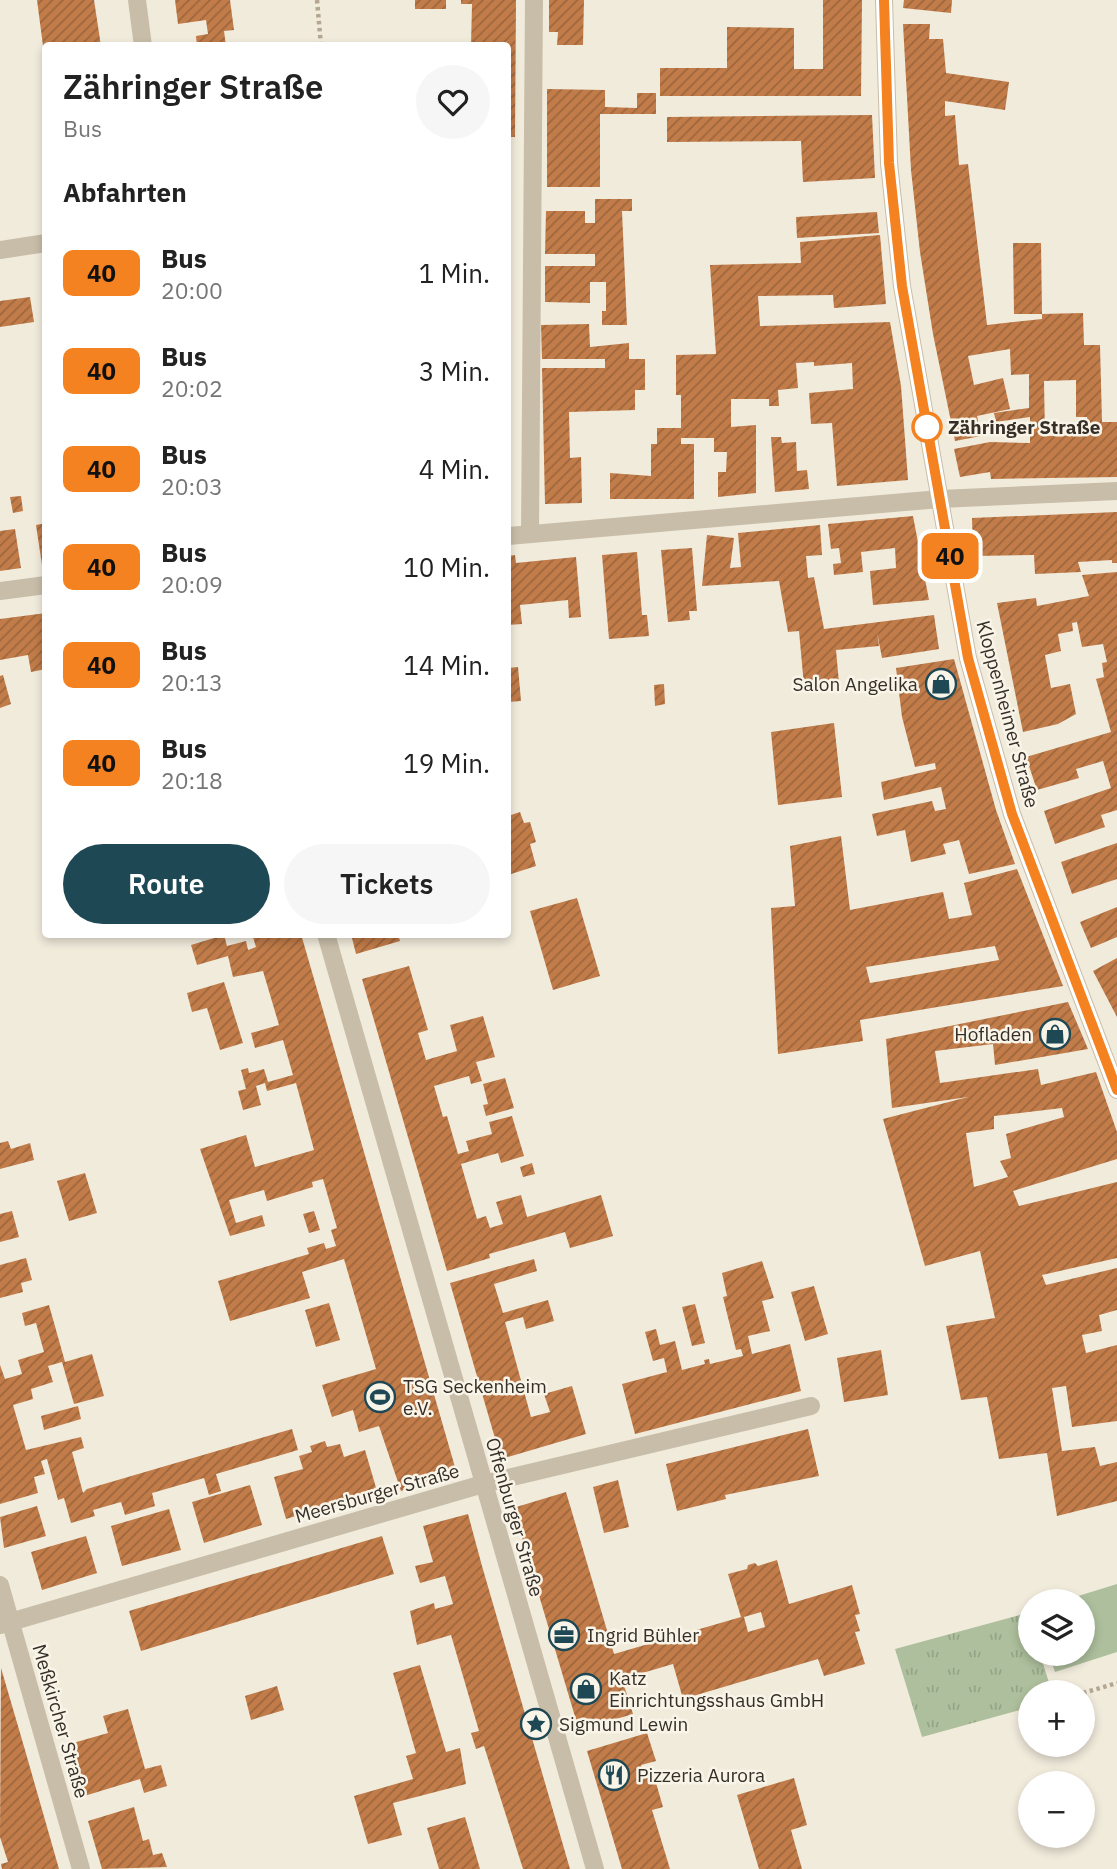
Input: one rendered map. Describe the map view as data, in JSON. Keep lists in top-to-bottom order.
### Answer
{
  "streets": {
    "street": [
      "Kloppenheimer Straße",
      "Meersburger Straße",
      "Offenburger Straße",
      "Meßkircher Straße"
    ]
  },
  "crossings": [
    ["Meersburger Straße", "Offenburger Straße"],
    ["Meersburger Straße", "Meßkircher Straße"]
  ],
  "places": {
    "other": ["Zähringer Straße"],
    "shop": ["Salon Angelika", "Hofladen", "Katz Einrichtungsshaus GmbH"],
    "sports": ["TSG Seckenheim e.V."],
    "office": ["Ingrid Bühler"],
    "place": ["Sigmund Lewin"],
    "restaurant": ["Pizzeria Aurora"]
  },
  "lines": ["bus line 40"],
  "page": {
    "on_map": "40",
    "heading": [
      ["Zähringer Straße", "Bus"],
      "Abfahrten"
    ],
    "list": [
      {
        "mark": "40",
        "name": "Bus",
        "note": "20:00",
        "value": "1 Min."
      },
      {
        "mark": "40",
        "name": "Bus",
        "note": "20:02",
        "value": "3 Min."
      },
      {
        "mark": "40",
        "name": "Bus",
        "note": "20:03",
        "value": "4 Min."
      },
      {
        "mark": "40",
        "name": "Bus",
        "note": "20:09",
        "value": "10 Min."
      },
      {
        "mark": "40",
        "name": "Bus",
        "note": "20:13",
        "value": "14 Min."
      },
      {
        "mark": "40",
        "name": "Bus",
        "note": "20:18",
        "value": "19 Min."
      }
    ],
    "buttons": ["Route", "Tickets"],
    "map_buttons": ["+", "−"]
  }
}
